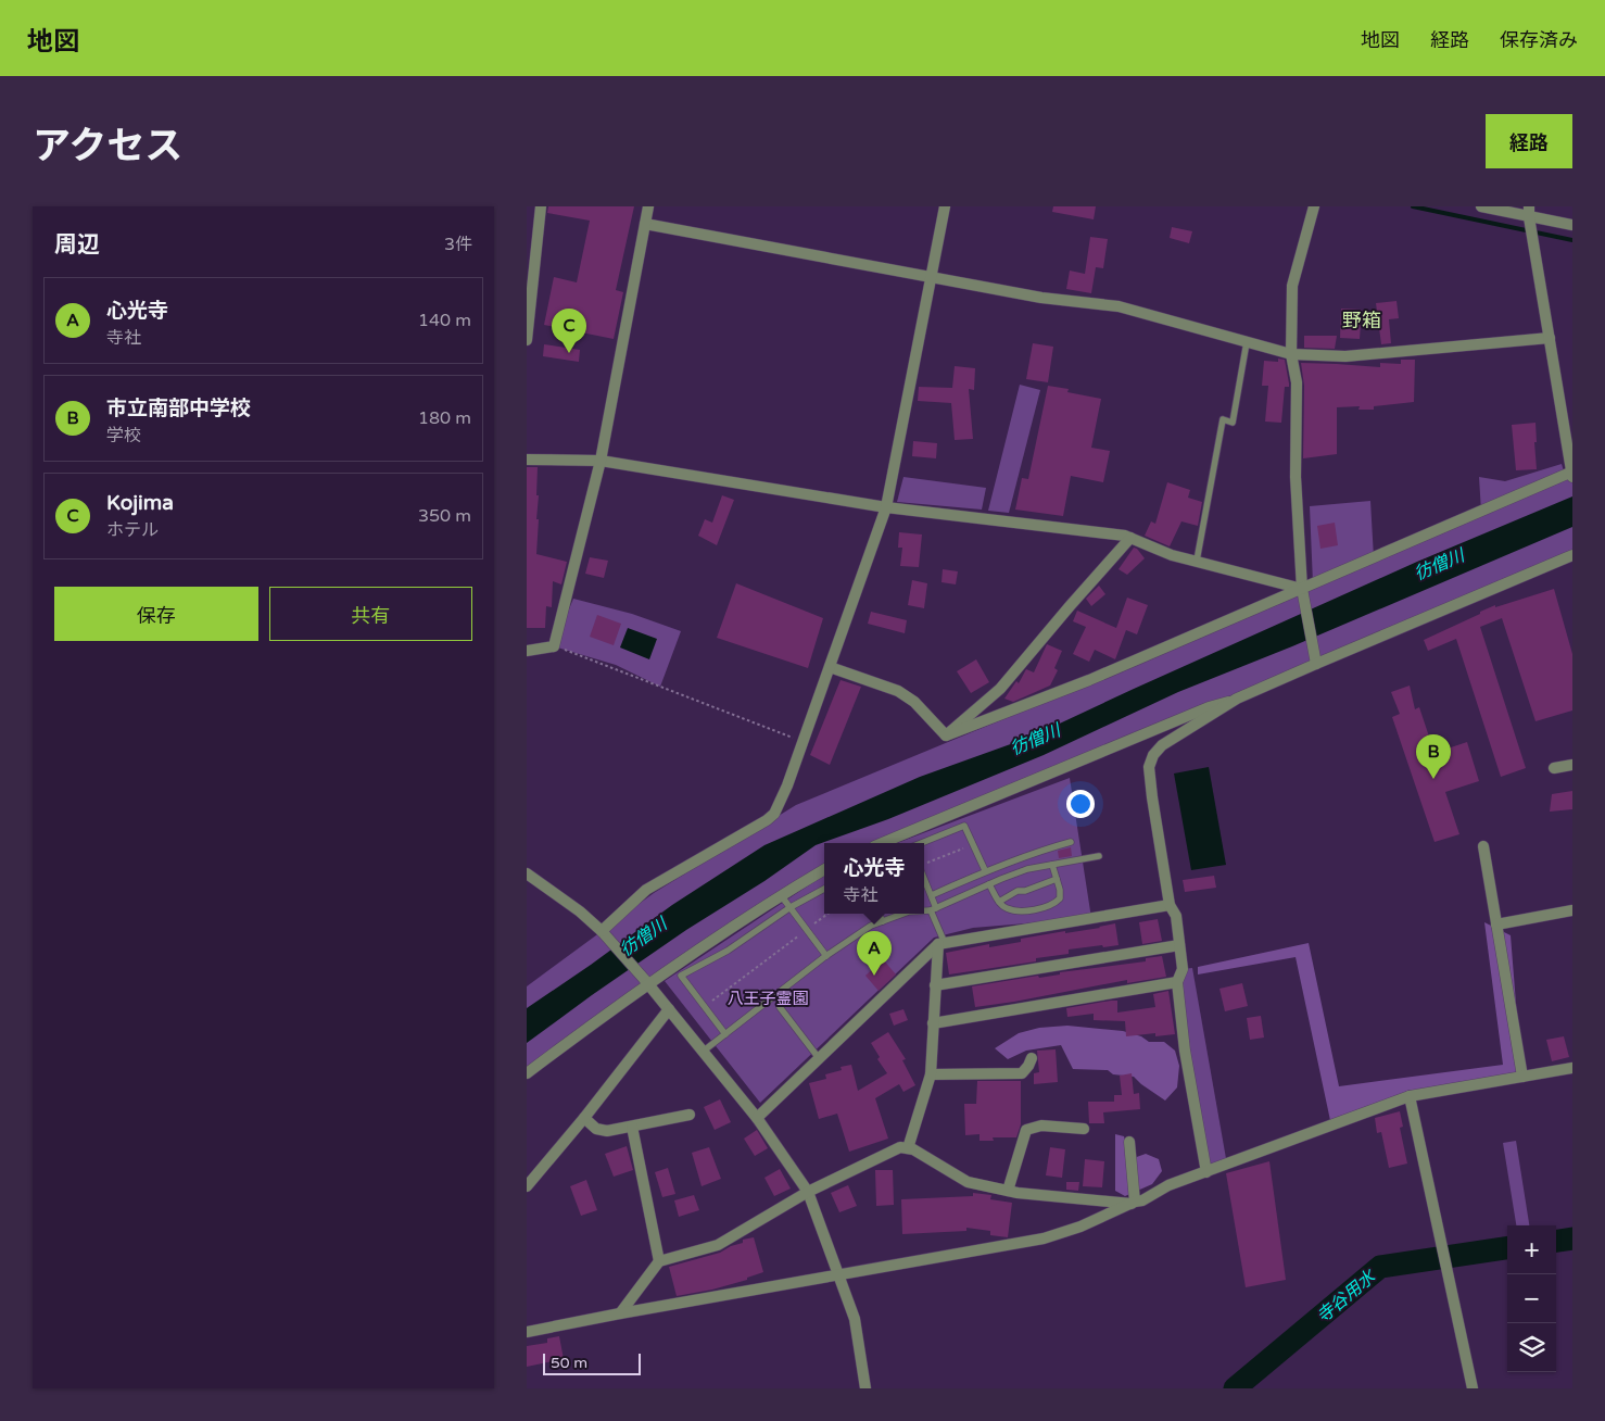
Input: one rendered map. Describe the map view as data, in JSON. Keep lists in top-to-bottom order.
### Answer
{
  "districts": ["野箱"],
  "water": ["彷僧川", "寺谷用水"],
  "parks": ["八王子霊園"],
  "scale_bar": "50 m",
  "page": {
    "header": "地図",
    "nav": ["地図", "経路", "保存済み"],
    "title": "アクセス",
    "buttons": [
      "経路",
      ["保存", "共有"]
    ],
    "heading": ["周辺", "3件"],
    "list": [
      {
        "mark": "A",
        "name": "心光寺",
        "note": "寺社",
        "value": "140 m"
      },
      {
        "mark": "B",
        "name": "市立南部中学校",
        "note": "学校",
        "value": "180 m"
      },
      {
        "mark": "C",
        "name": "Kojima",
        "note": "ホテル",
        "value": "350 m"
      }
    ],
    "pins": ["C", "B", "A"],
    "popup": ["心光寺", "寺社"],
    "map_buttons": ["+", "−"],
    "scale": "50 m"
  }
}
